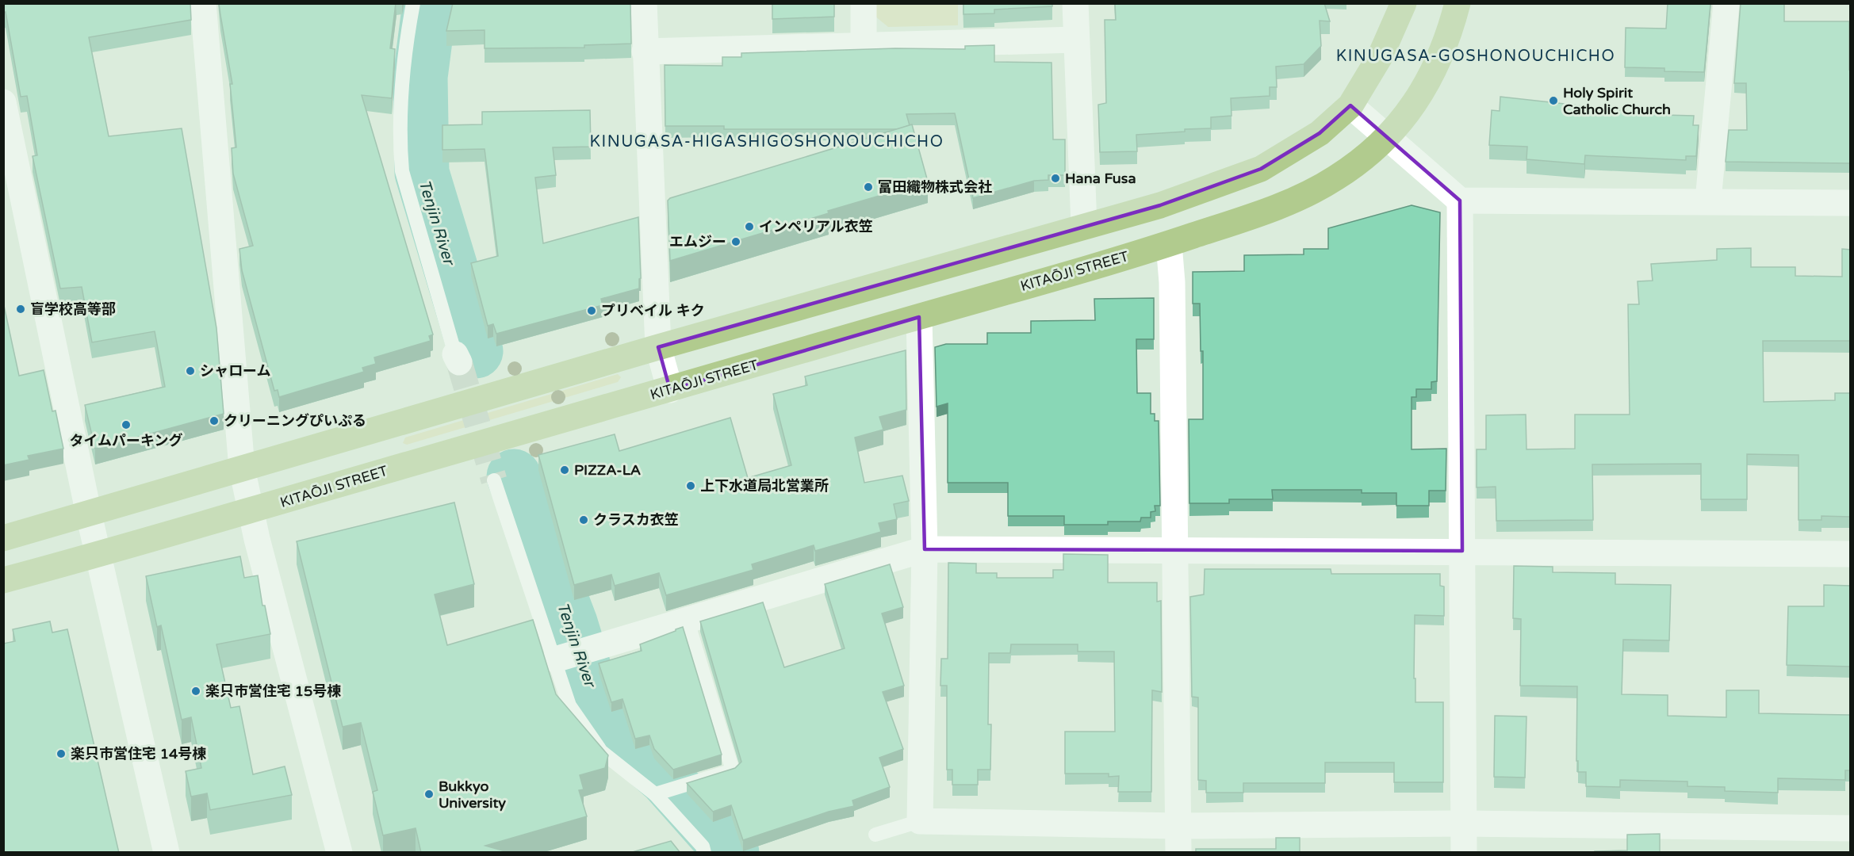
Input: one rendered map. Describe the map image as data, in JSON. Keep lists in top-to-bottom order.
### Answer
{
  "streets": {
    "main road": ["KITAŌJI STREET"]
  },
  "districts": ["KINUGASA-GOSHONOUCHICHO", "KINUGASA-HIGASHIGOSHONOUCHICHO"],
  "water": ["Tenjin River"],
  "places": [
    "Holy Spirit Catholic Church",
    "Hana Fusa",
    "富田織物株式会社",
    "インペリアル衣笠",
    "エムジー",
    "盲学校高等部",
    "プリベイル キク",
    "シャローム",
    "クリーニングぴいぷる",
    "タイムパーキング",
    "PIZZA-LA",
    "上下水道局北営業所",
    "クラスカ衣笠",
    "楽只市営住宅 15号棟",
    "楽只市営住宅 14号棟",
    "Bukkyo University"
  ]
}
